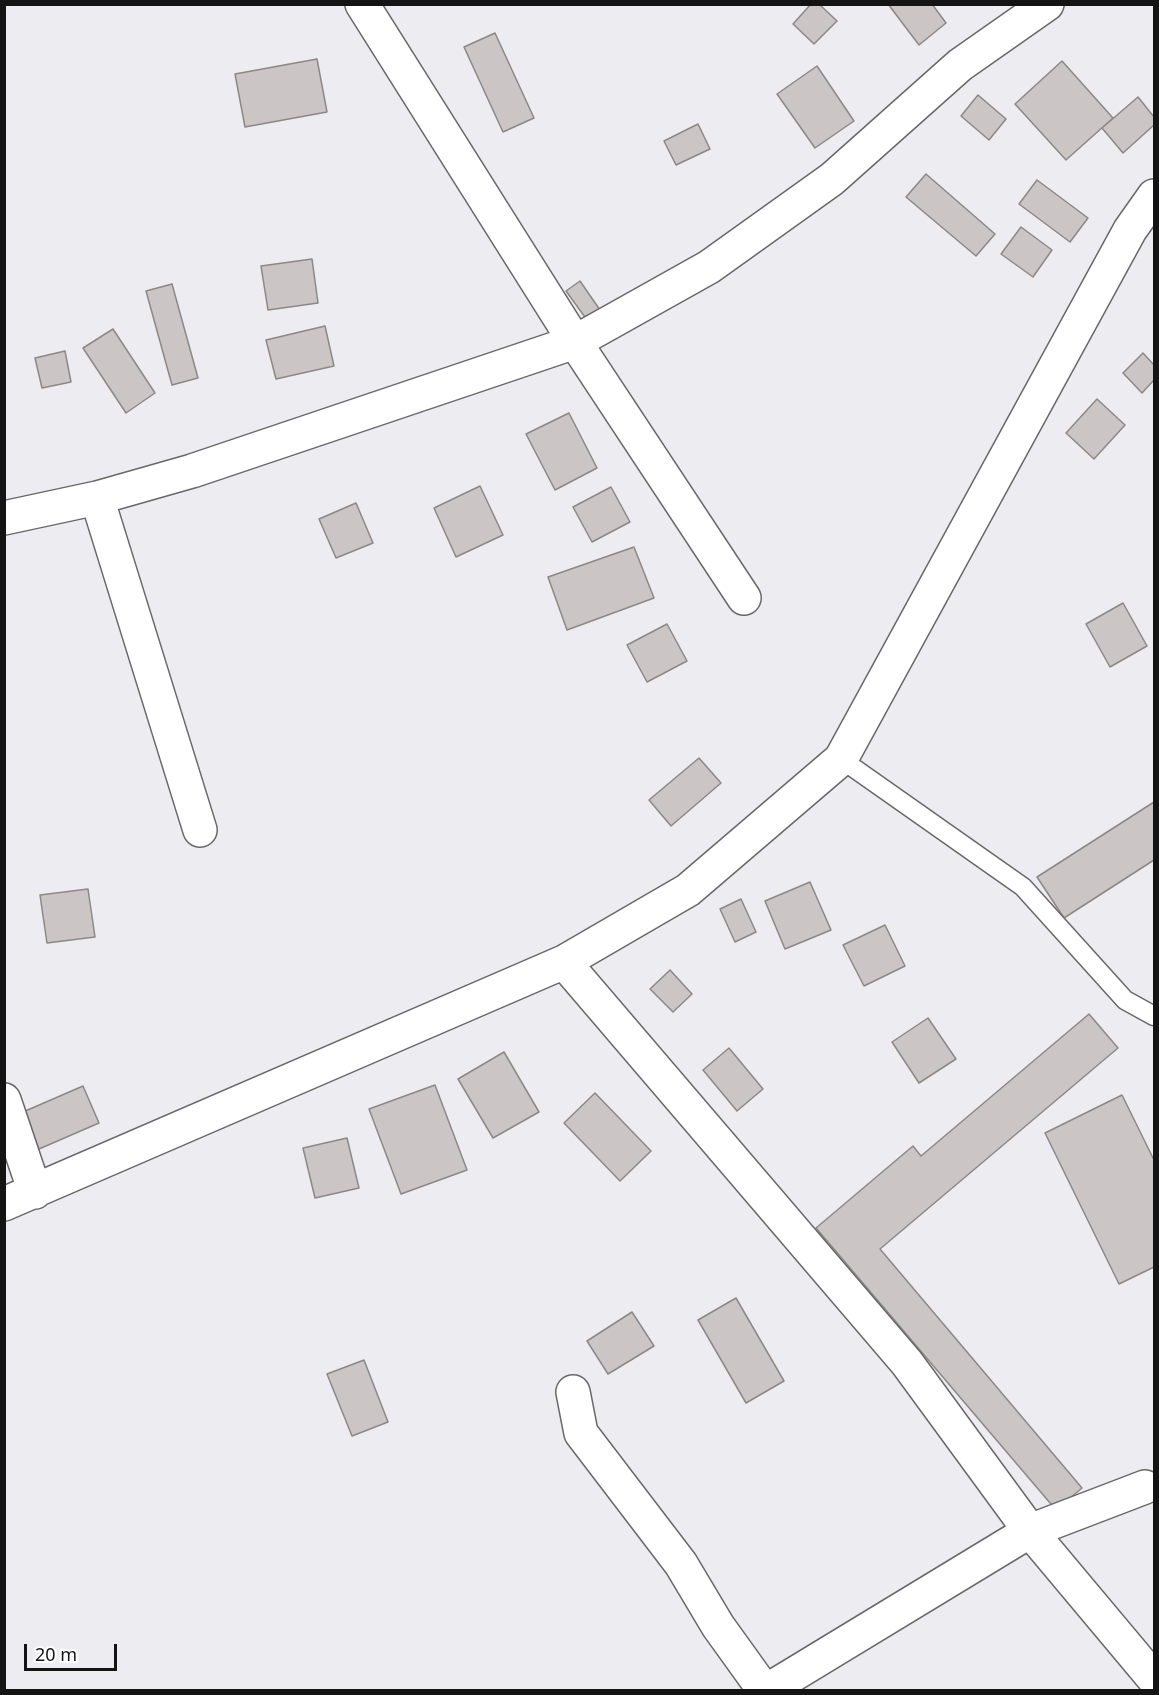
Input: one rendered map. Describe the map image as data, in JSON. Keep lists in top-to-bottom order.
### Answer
{
  "scale_bar": "20 m"
}
